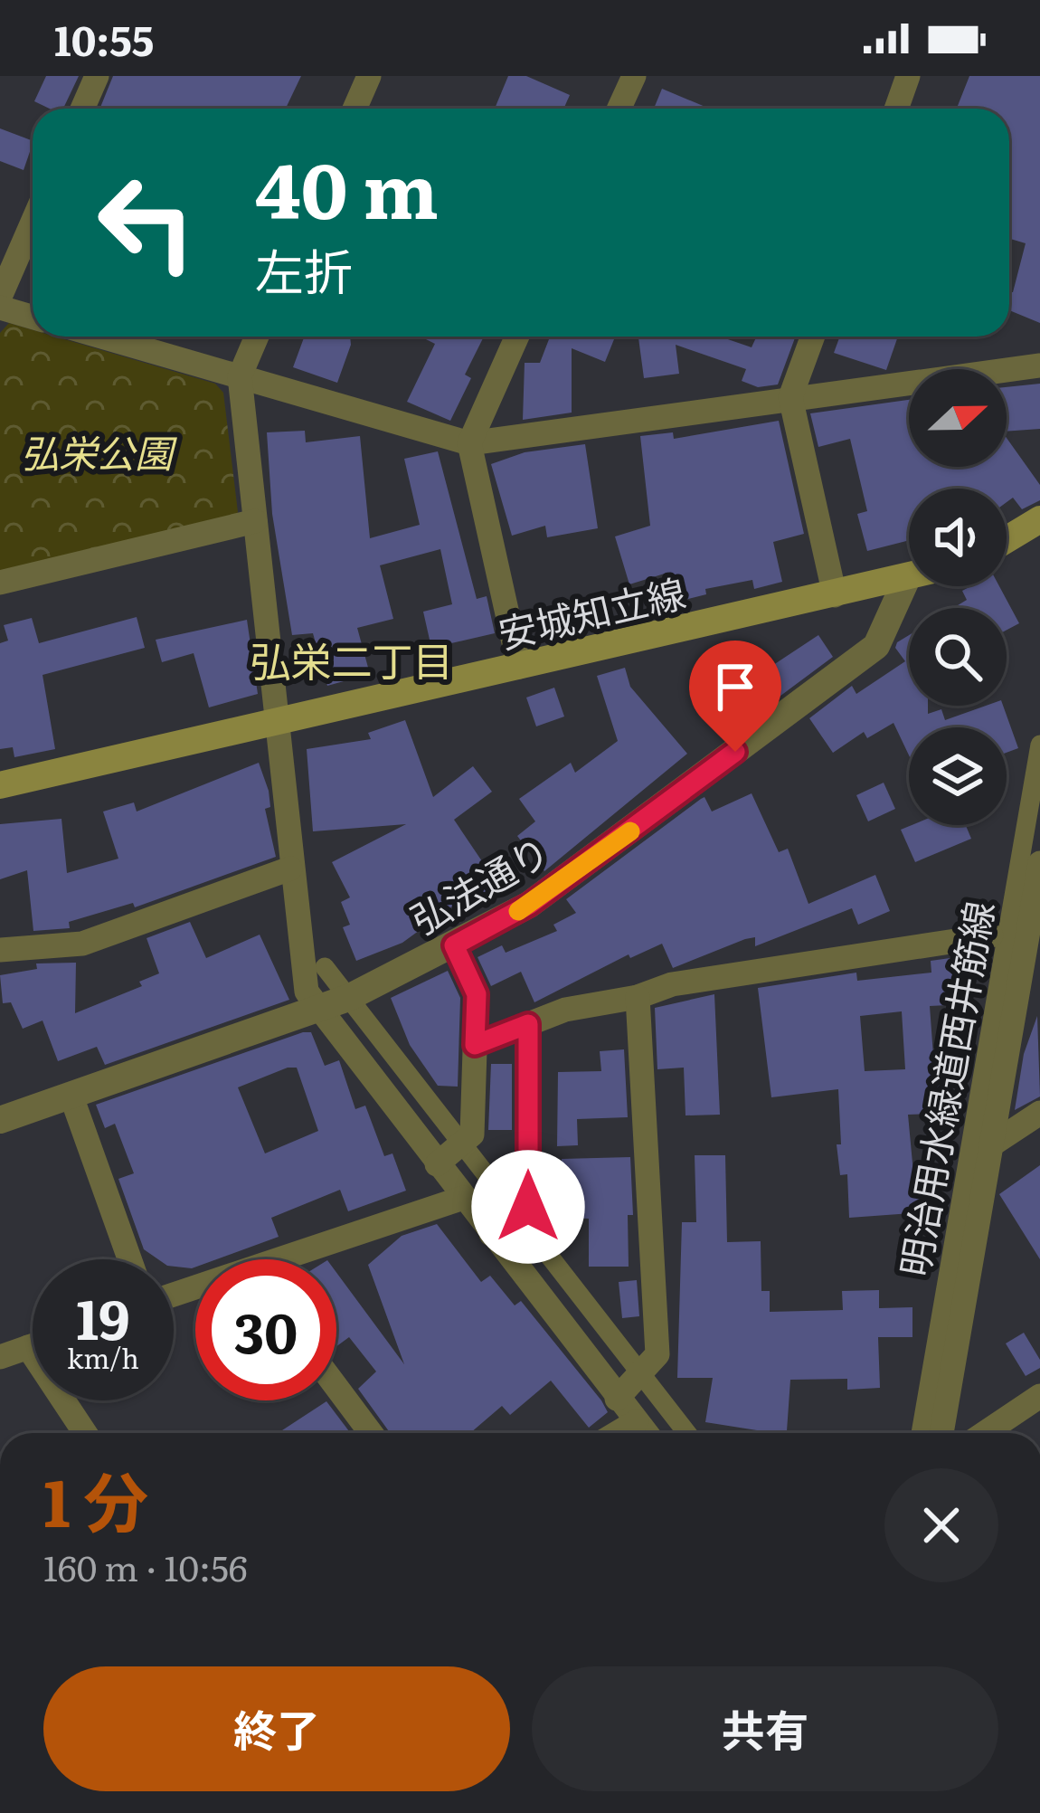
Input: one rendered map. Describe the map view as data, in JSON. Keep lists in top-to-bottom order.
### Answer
{
  "streets": {
    "main road": ["安城知立線"],
    "street": ["弘法通り", "明治用水緑道西井筋線"]
  },
  "crossings": [
    ["安城知立線", "弘法通り"]
  ],
  "districts": ["弘栄二丁目"],
  "parks": ["弘栄公園"],
  "north": "right",
  "page": {
    "status": "10:55",
    "turn": ["40 m", "左折"],
    "speed": "19 km/h",
    "limit": "30",
    "heading": ["1 分", "160 m · 10:56"],
    "buttons": ["終了", "共有"]
  }
}
